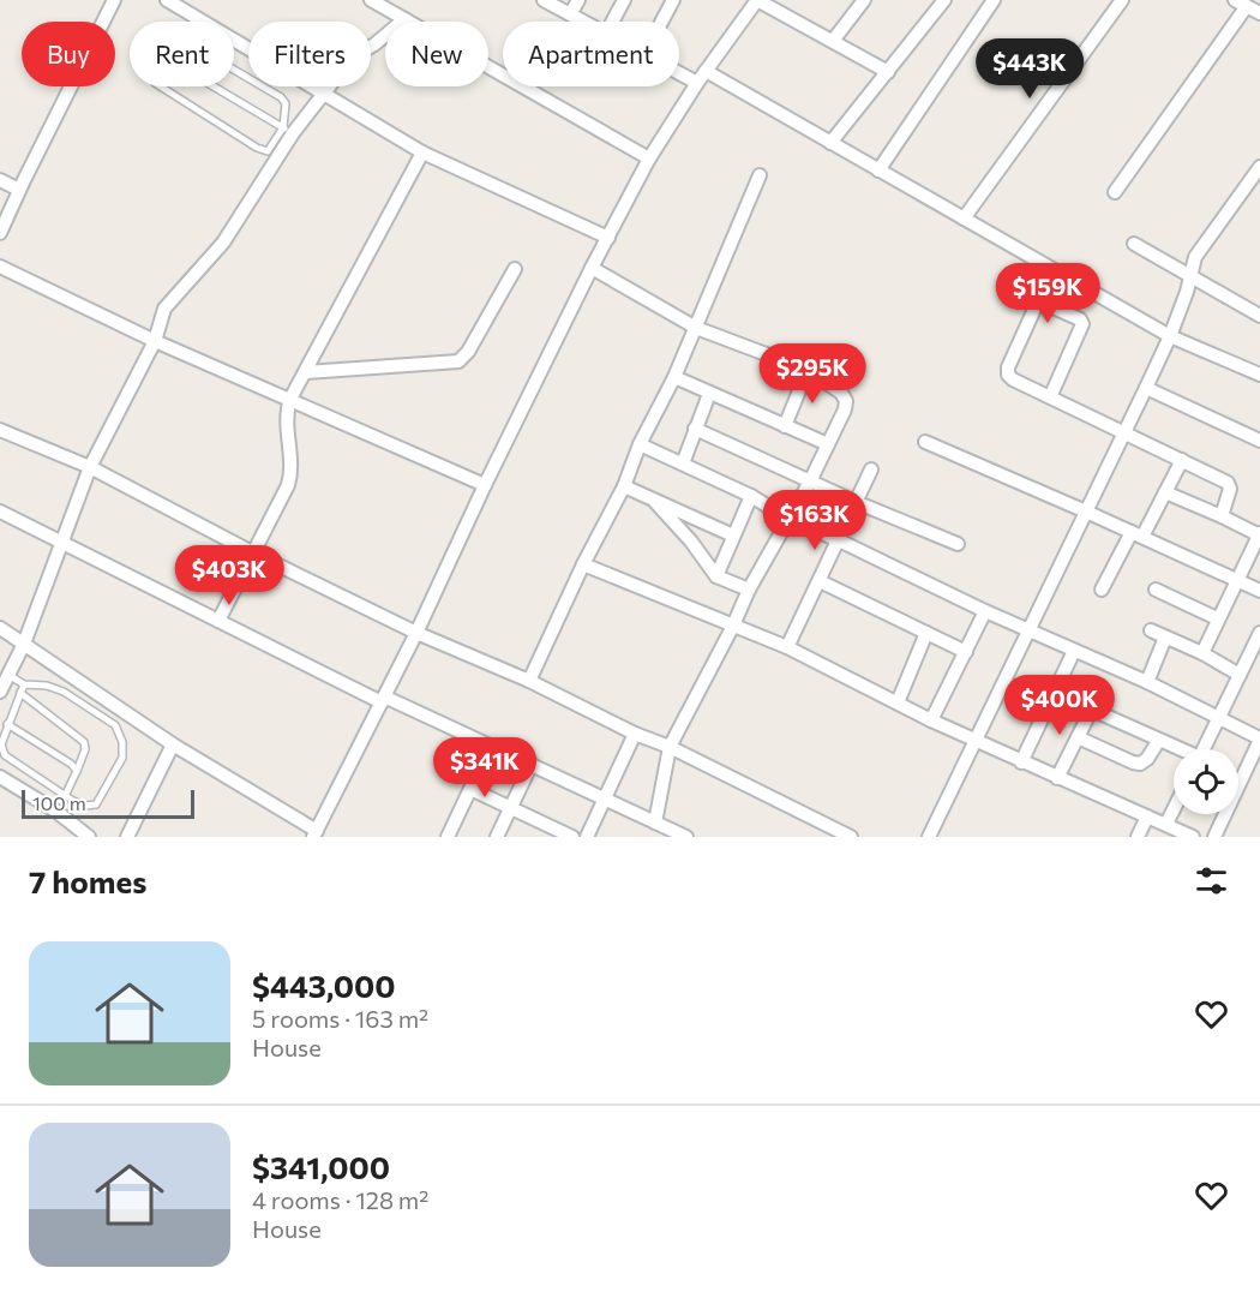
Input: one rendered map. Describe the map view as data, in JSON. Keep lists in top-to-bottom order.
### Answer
{
  "scale_bar": "100 m",
  "page": {
    "chip": [
      "Buy",
      "Rent",
      "Filters",
      "New",
      "Apartment"
    ],
    "price": [
      "$443K",
      "$159K",
      "$295K",
      "$163K",
      "$403K",
      "$400K",
      "$341K"
    ],
    "scale": "100 m",
    "heading": "7 homes",
    "list": [
      {
        "name": "$443,000",
        "note": "5 rooms · 163 m² · House"
      },
      {
        "name": "$341,000",
        "note": "4 rooms · 128 m² · House"
      }
    ]
  }
}
